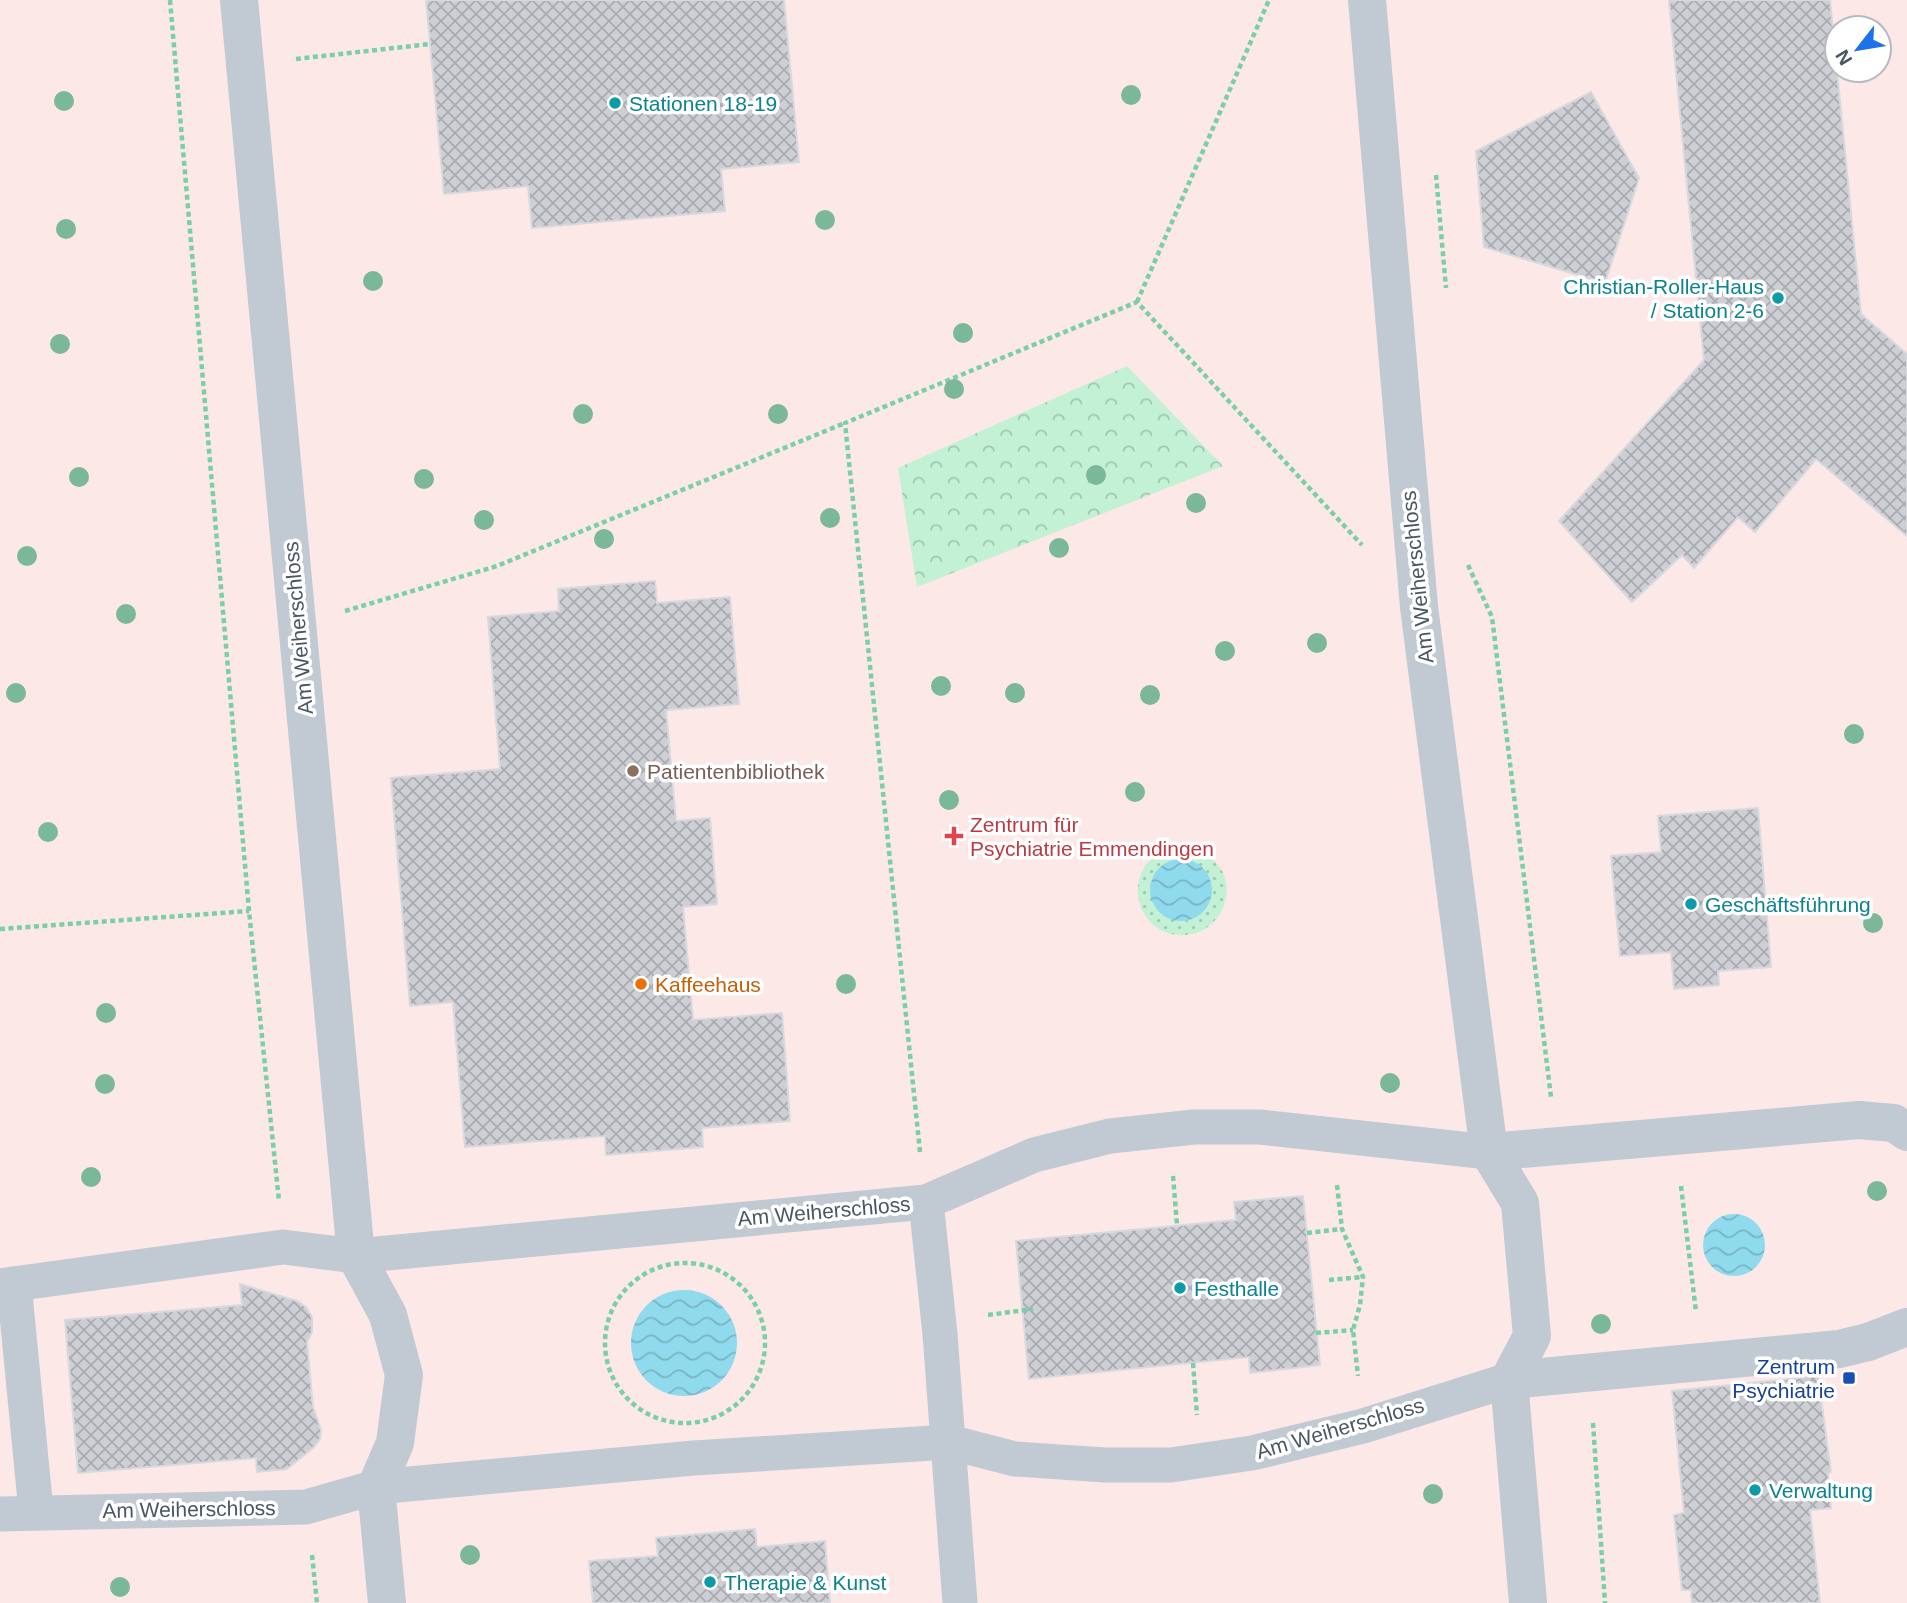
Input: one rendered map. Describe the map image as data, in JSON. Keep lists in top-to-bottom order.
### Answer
{
  "streets": {
    "street": ["Am Weiherschloss"]
  },
  "places": {
    "other": [
      "Stationen 18-19",
      "Christian-Roller-Haus / Station 2-6",
      "Patientenbibliothek",
      "Geschäftsführung",
      "Kaffeehaus",
      "Festhalle",
      "Verwaltung",
      "Therapie & Kunst"
    ],
    "health": ["Zentrum für Psychiatrie Emmendingen"],
    "transit": ["Zentrum Psychiatrie"]
  },
  "north": "bottom left"
}
